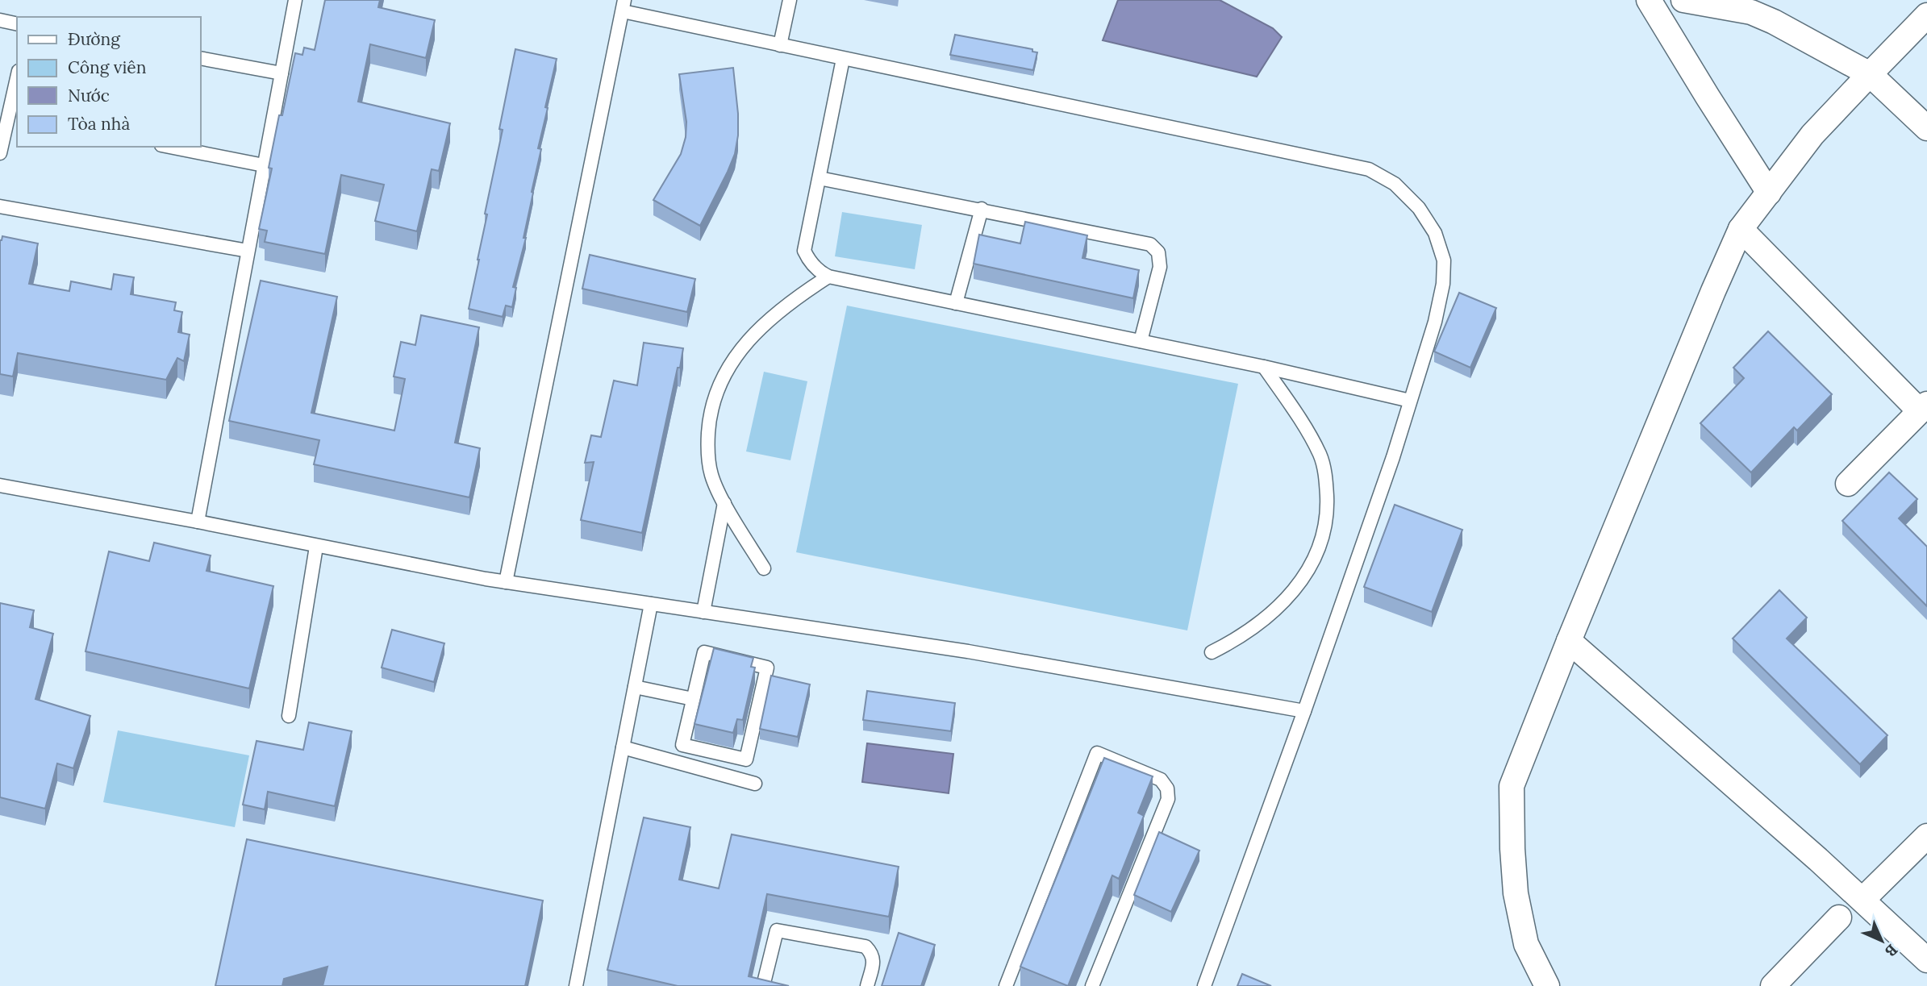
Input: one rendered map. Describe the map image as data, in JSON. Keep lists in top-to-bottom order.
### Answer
{
  "legend": [
    "Đường",
    "Công viên",
    "Nước",
    "Tòa nhà"
  ],
  "north": "bottom right"
}
